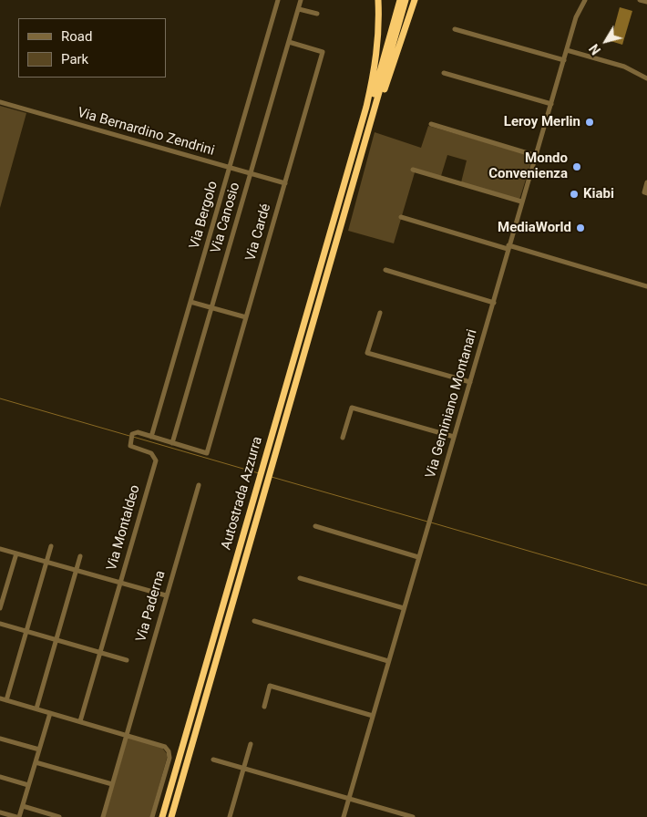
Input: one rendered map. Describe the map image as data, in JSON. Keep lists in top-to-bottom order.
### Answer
{
  "streets": {
    "highway": ["Autostrada Azzurra"],
    "street": [
      "Via Bernardino Zendrini",
      "Via Bergolo",
      "Via Canosio",
      "Via Cardé",
      "Via Geminiano Montanari",
      "Via Montaldeo",
      "Via Paderna"
    ]
  },
  "crossings": [
    ["Via Bernardino Zendrini", "Via Bergolo"],
    ["Via Bernardino Zendrini", "Via Canosio"],
    ["Via Bernardino Zendrini", "Via Cardé"],
    ["Via Bergolo", "Via Montaldeo"],
    ["Via Canosio", "Via Cardé"],
    ["Via Canosio", "Via Montaldeo"],
    ["Via Cardé", "Via Montaldeo"]
  ],
  "places": [
    "Leroy Merlin",
    "Mondo Convenienza",
    "Kiabi",
    "MediaWorld"
  ],
  "legend": ["Road", "Park"],
  "north": "bottom left"
}
